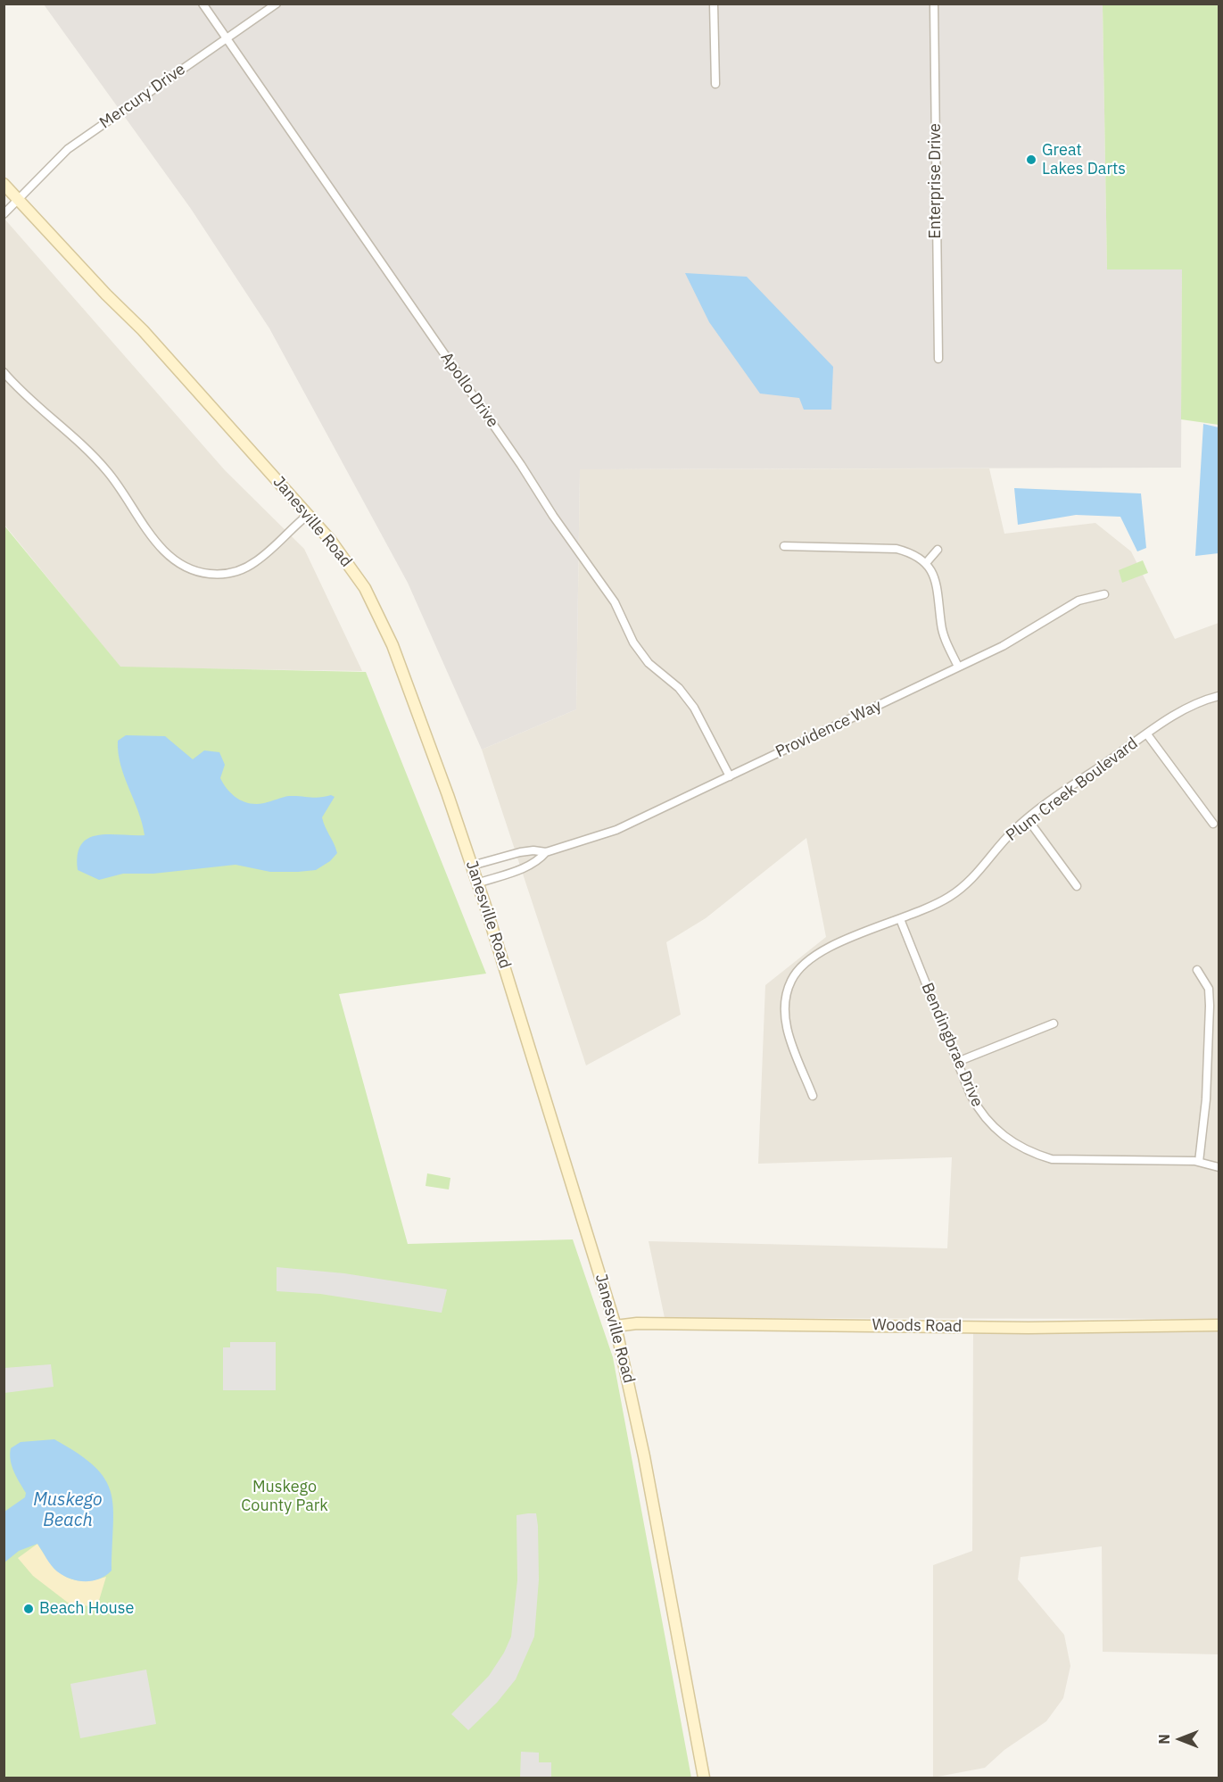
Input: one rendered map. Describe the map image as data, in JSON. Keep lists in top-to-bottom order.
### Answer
{
  "streets": {
    "main road": ["Janesville Road", "Woods Road"],
    "street": [
      "Mercury Drive",
      "Enterprise Drive",
      "Apollo Drive",
      "Providence Way",
      "Plum Creek Boulevard",
      "Bendingbrae Drive"
    ]
  },
  "crossings": [
    ["Mercury Drive", "Apollo Drive"],
    ["Mercury Drive", "Janesville Road"],
    ["Apollo Drive", "Providence Way"],
    ["Janesville Road", "Providence Way"],
    ["Janesville Road", "Woods Road"],
    ["Plum Creek Boulevard", "Bendingbrae Drive"]
  ],
  "water": ["Muskego Beach"],
  "parks": ["Muskego County Park"],
  "places": ["Great Lakes Darts", "Beach House"],
  "north": "left"
}
